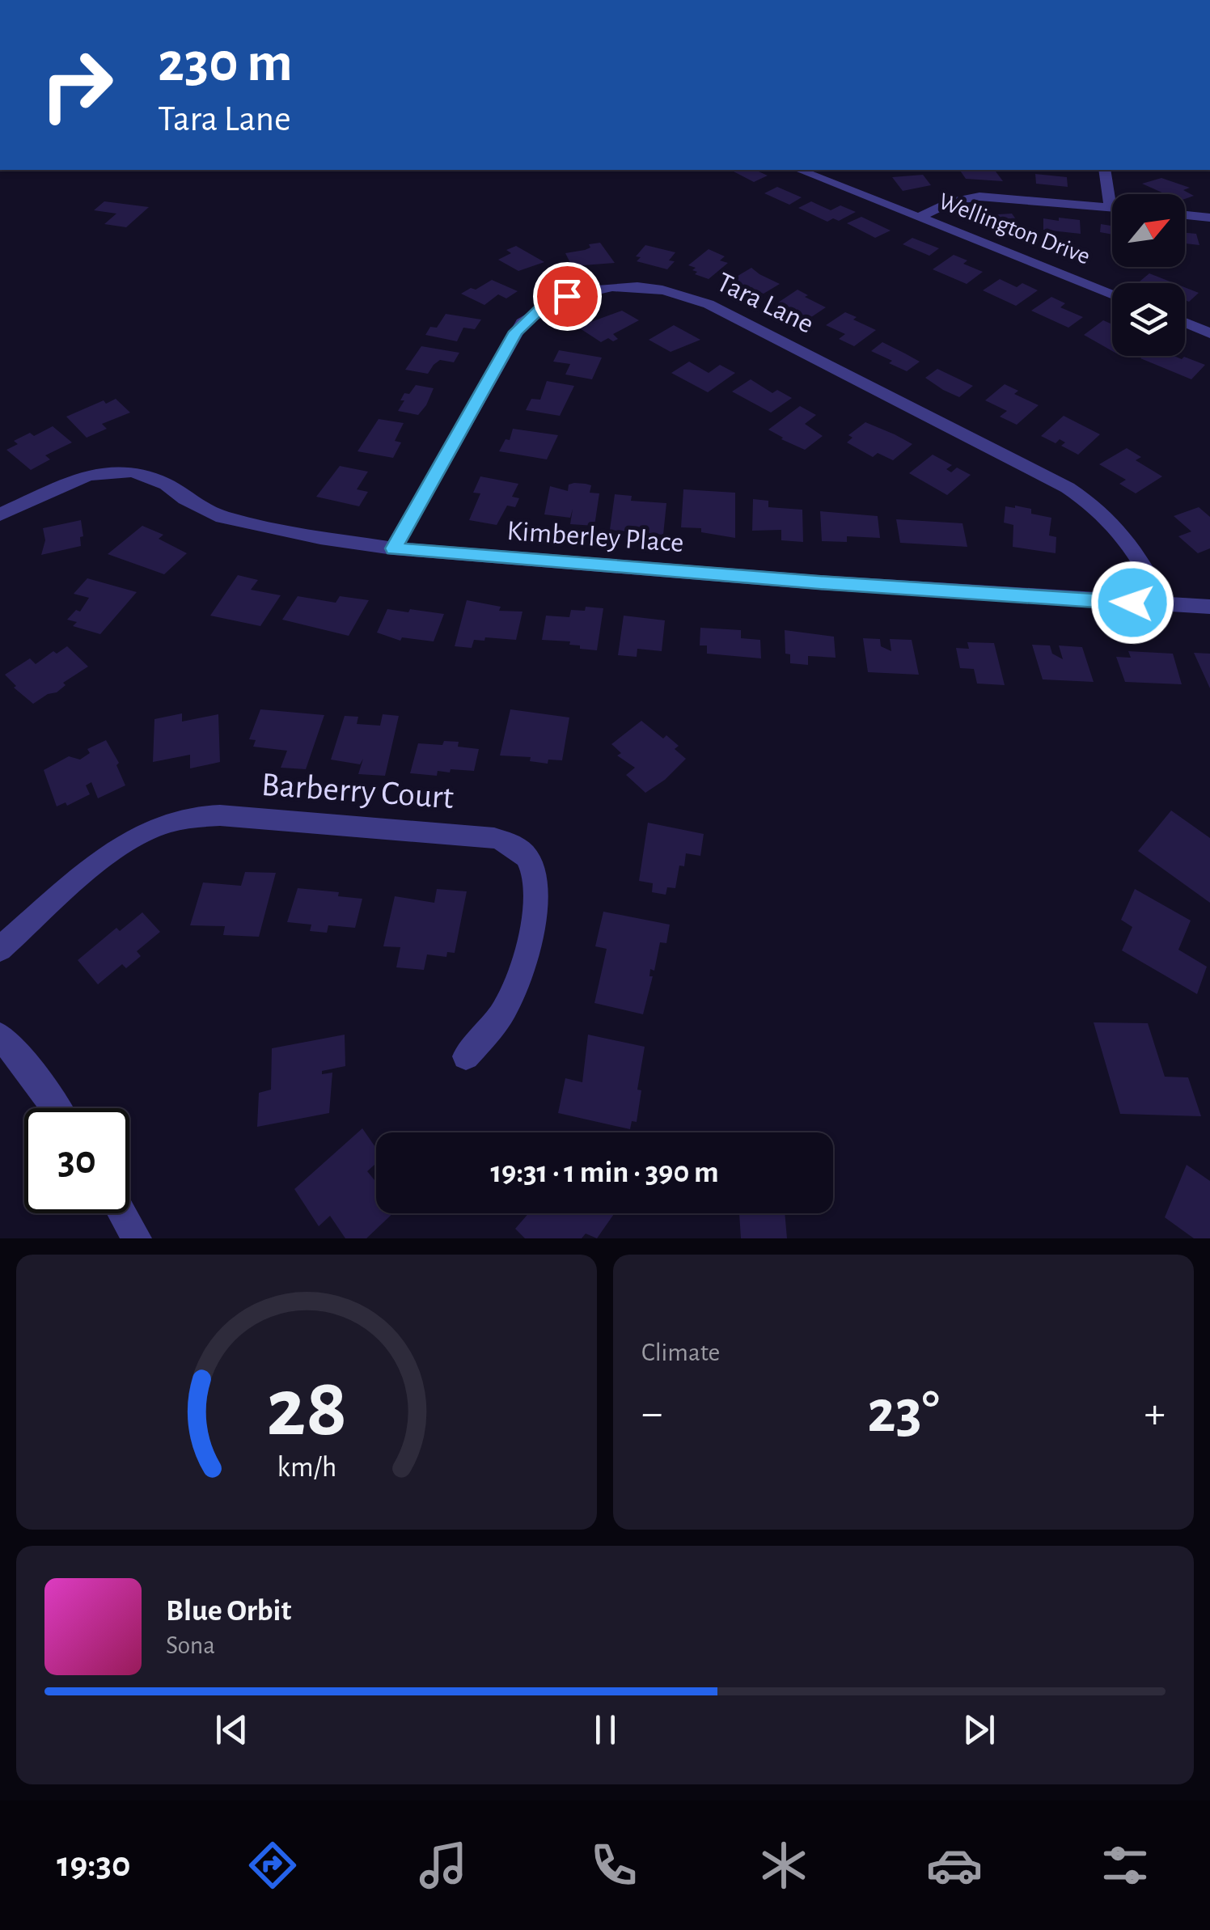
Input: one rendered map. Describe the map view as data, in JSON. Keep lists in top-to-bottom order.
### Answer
{
  "streets": {
    "street": [
      "Wellington Drive",
      "Tara Lane",
      "Kimberley Place",
      "Barberry Court"
    ]
  },
  "crossings": [
    ["Tara Lane", "Kimberley Place"]
  ],
  "north": "top right",
  "page": {
    "turn": ["230 m", "Tara Lane"],
    "limit": "30",
    "trip": "19:31 · 1 min · 390 m",
    "tile": "Climate",
    "heat": ["−", "23°", "+"],
    "song": ["Blue Orbit", "Sona"],
    "tabs": "19:30",
    "gauge": ["28", "km/h"]
  }
}
